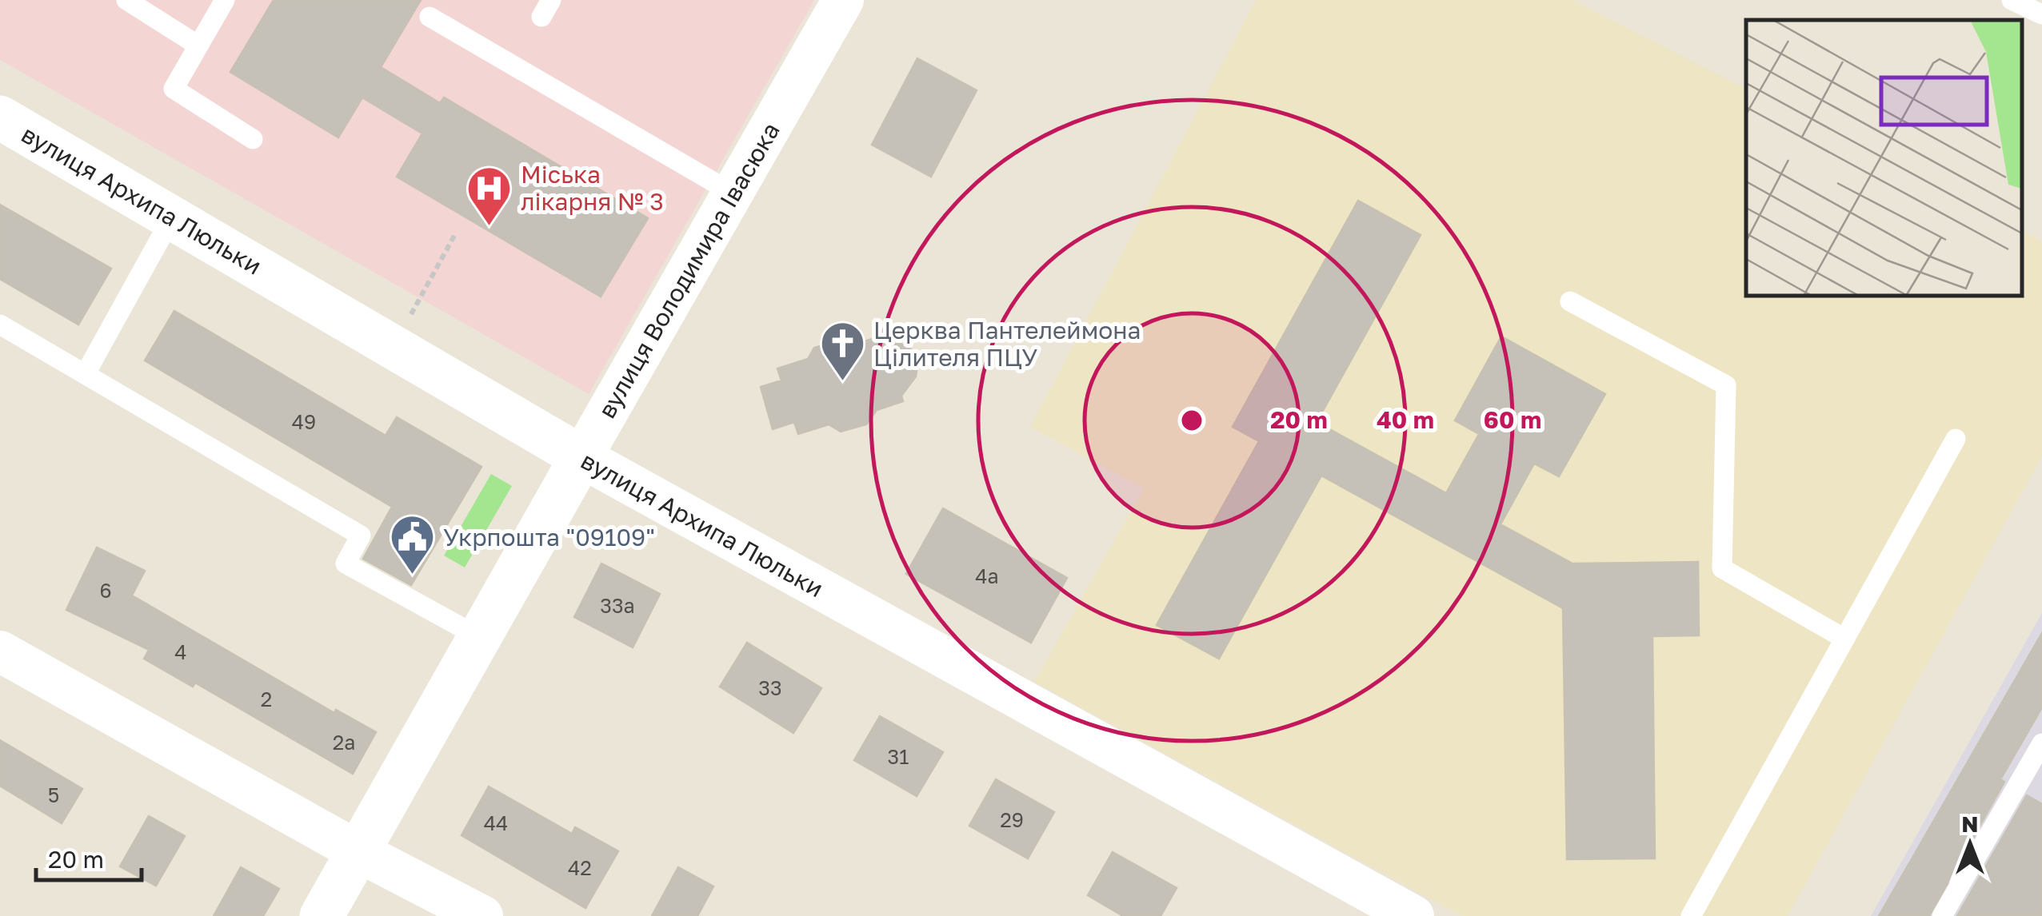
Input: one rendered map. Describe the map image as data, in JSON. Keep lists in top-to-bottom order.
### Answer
{
  "streets": {
    "street": ["вулиця Архипа Люльки", "вулиця Володимира Івасюка"]
  },
  "crossings": [
    ["вулиця Архипа Люльки", "вулиця Володимира Івасюка"]
  ],
  "places": {
    "hospital": ["Міська лікарня № 3"],
    "church": ["Церква Пантелеймона Цілителя ПЦУ"],
    "public building": ["Укрпошта \"09109\""]
  },
  "house_numbers": [
    "49",
    "4а",
    "6",
    "33а",
    "4",
    "33",
    "2",
    "2а",
    "31",
    "5",
    "29",
    "44",
    "42"
  ],
  "scale_bar": "20 m",
  "north": "top",
  "rings": ["20 m", "40 m", "60 m"]
}
